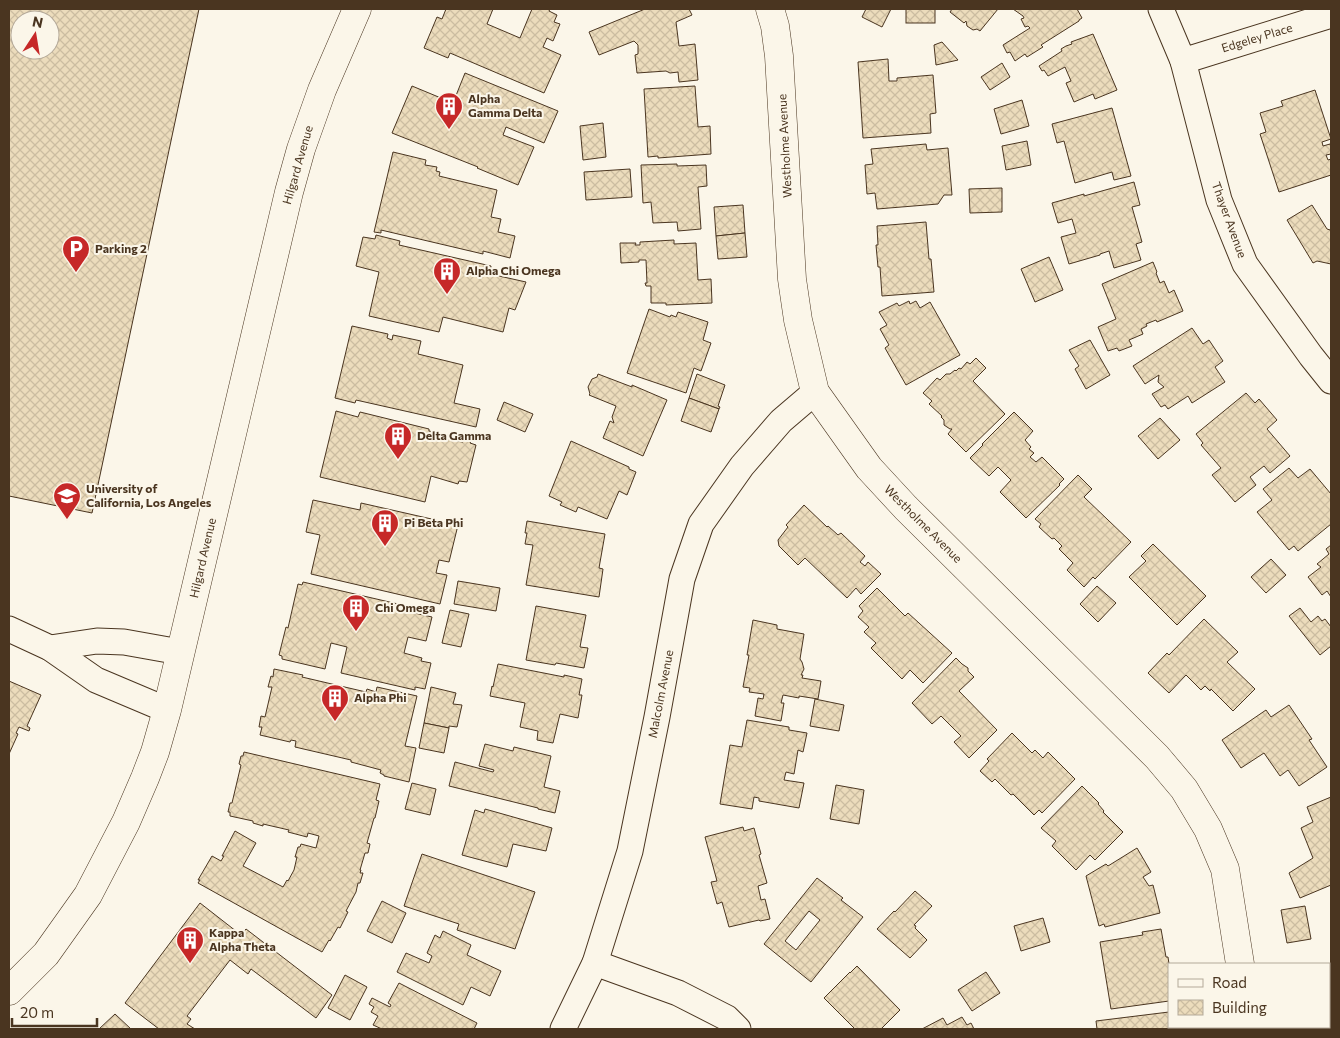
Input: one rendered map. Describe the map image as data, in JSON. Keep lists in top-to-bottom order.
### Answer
{
  "streets": {
    "street": [
      "Edgeley Place",
      "Westholme Avenue",
      "Hilgard Avenue",
      "Thayer Avenue",
      "Malcolm Avenue"
    ]
  },
  "crossings": [
    ["Edgeley Place", "Thayer Avenue"],
    ["Westholme Avenue", "Malcolm Avenue"]
  ],
  "places": {
    "building": [
      "Alpha Gamma Delta",
      "Alpha Chi Omega",
      "Delta Gamma",
      "Pi Beta Phi",
      "Chi Omega",
      "Alpha Phi",
      "Kappa Alpha Theta"
    ],
    "parking": ["Parking 2"],
    "school or university": ["University of California, Los Angeles"]
  },
  "legend": ["Road", "Building"],
  "scale_bar": "20 m",
  "north": "top"
}
